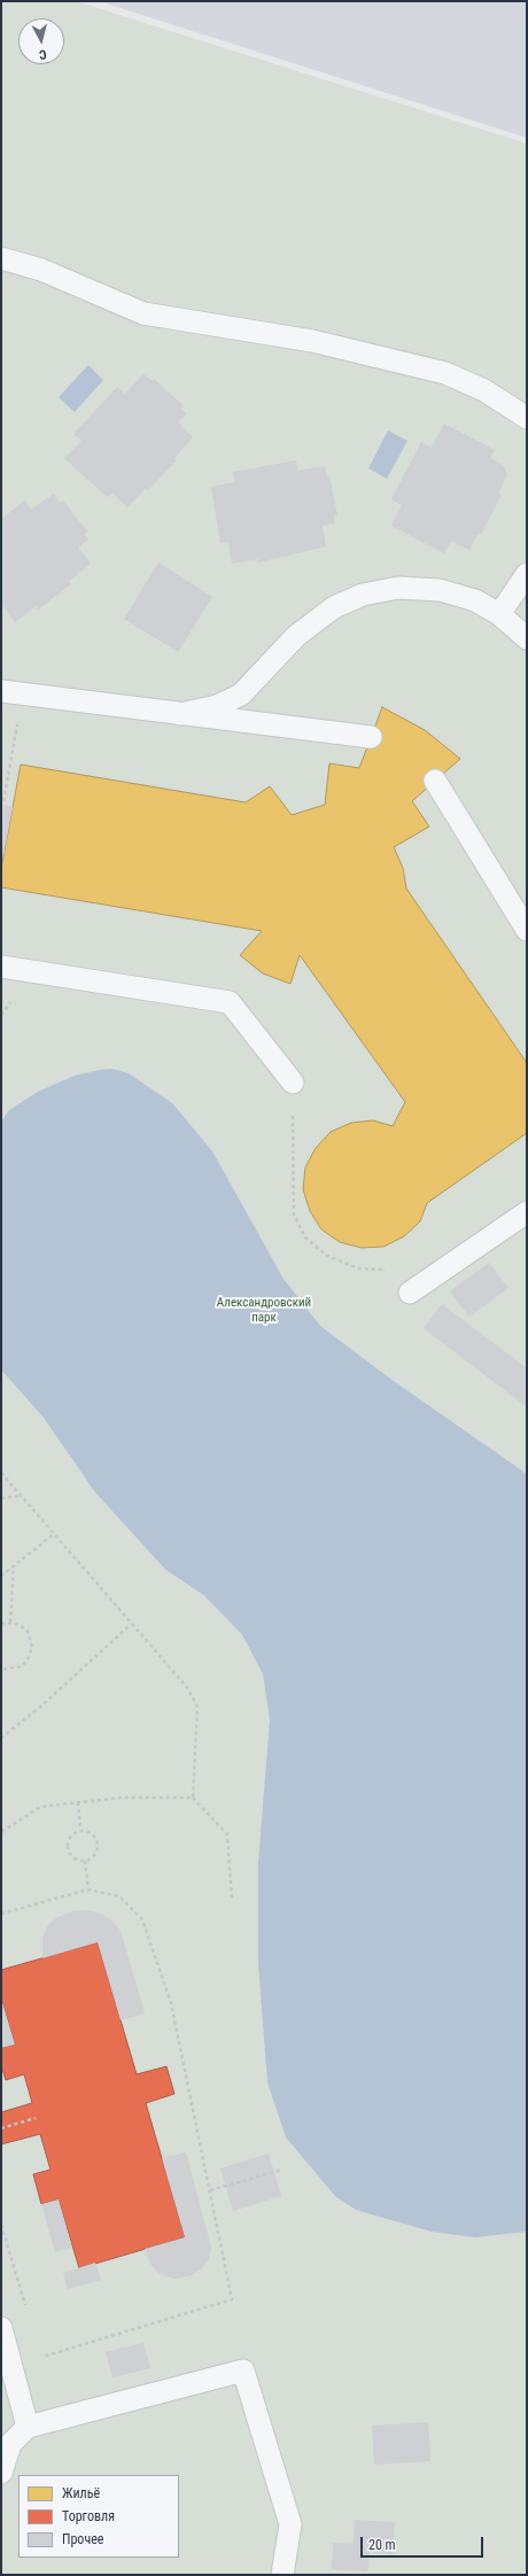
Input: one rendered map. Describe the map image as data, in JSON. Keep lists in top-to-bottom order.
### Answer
{
  "parks": ["Александровский парк"],
  "legend": ["Жильё", "Торговля", "Прочее"],
  "scale_bar": "20 m",
  "north": "bottom"
}
